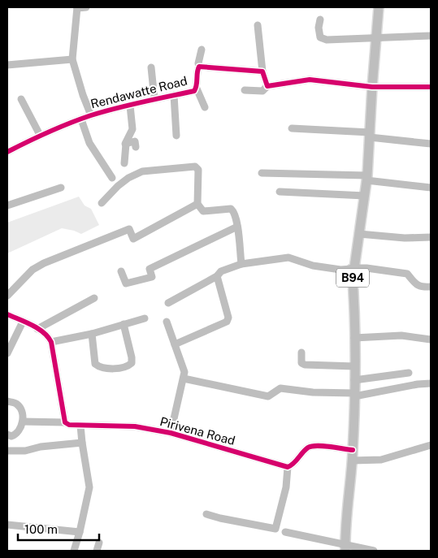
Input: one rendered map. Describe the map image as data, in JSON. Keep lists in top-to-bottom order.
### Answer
{
  "streets": {
    "main road": ["B94"],
    "street": ["Rendawatte Road", "Pirivena Road"]
  },
  "scale_bar": "100 m"
}
